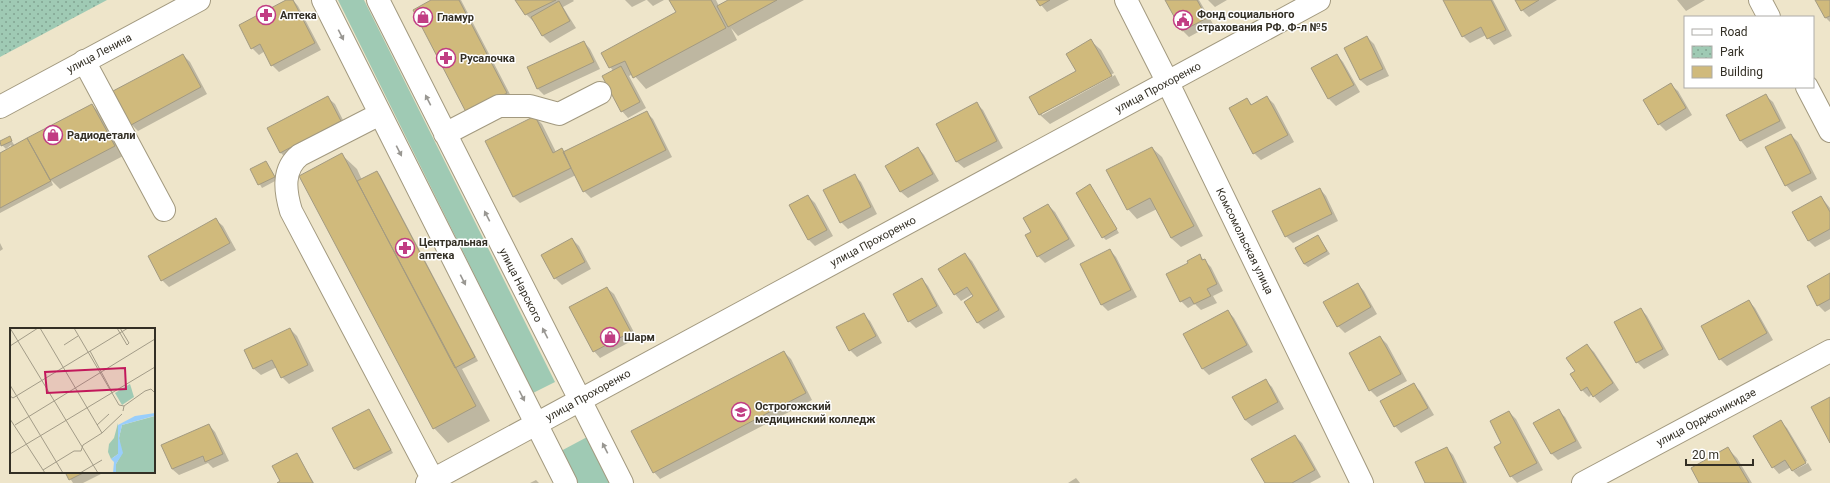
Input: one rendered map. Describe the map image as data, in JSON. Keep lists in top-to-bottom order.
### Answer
{
  "streets": {
    "street": [
      "улица Ленина",
      "улица Прохоренко",
      "Комсомольская улица",
      "улица Нарского",
      "улица Орджоникидзе"
    ]
  },
  "crossings": [
    ["улица Прохоренко", "Комсомольская улица"],
    ["улица Прохоренко", "улица Нарского"]
  ],
  "places": {
    "pharmacy": ["Аптека", "Русалочка", "Центральная аптека"],
    "shop": ["Гламур", "Радиодетали", "Шарм"],
    "public building": ["Фонд социального страхования РФ. Ф-л №5"],
    "school or university": ["Острогожский медицинский колледж"]
  },
  "legend": ["Road", "Park", "Building"],
  "scale_bar": "20 m"
}
